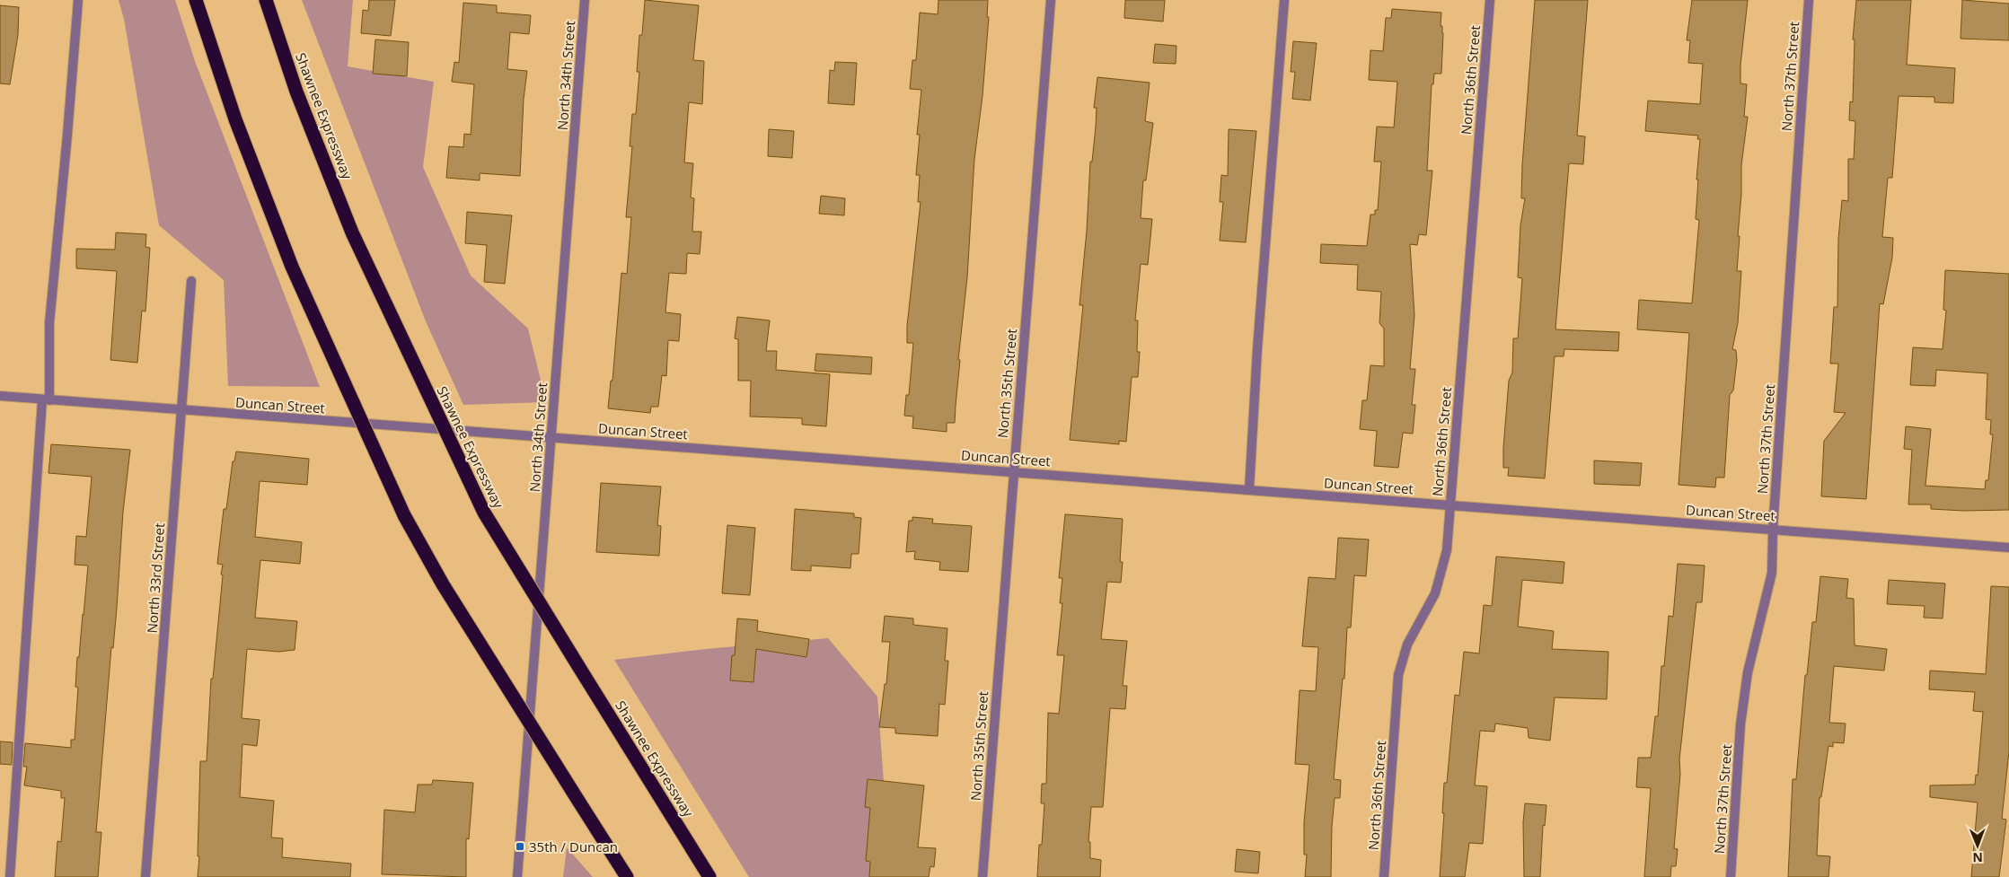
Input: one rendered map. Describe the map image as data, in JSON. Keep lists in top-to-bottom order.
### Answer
{
  "streets": {
    "highway": ["Shawnee Expressway"],
    "street": [
      "North 34th Street",
      "North 37th Street",
      "North 36th Street",
      "North 35th Street",
      "Duncan Street",
      "North 33rd Street"
    ]
  },
  "crossings": [
    ["North 34th Street", "Duncan Street"],
    ["North 37th Street", "Duncan Street"],
    ["North 36th Street", "Duncan Street"],
    ["North 35th Street", "Duncan Street"],
    ["Duncan Street", "North 33rd Street"]
  ],
  "places": {
    "transit": ["35th / Duncan"]
  },
  "north": "bottom"
}
